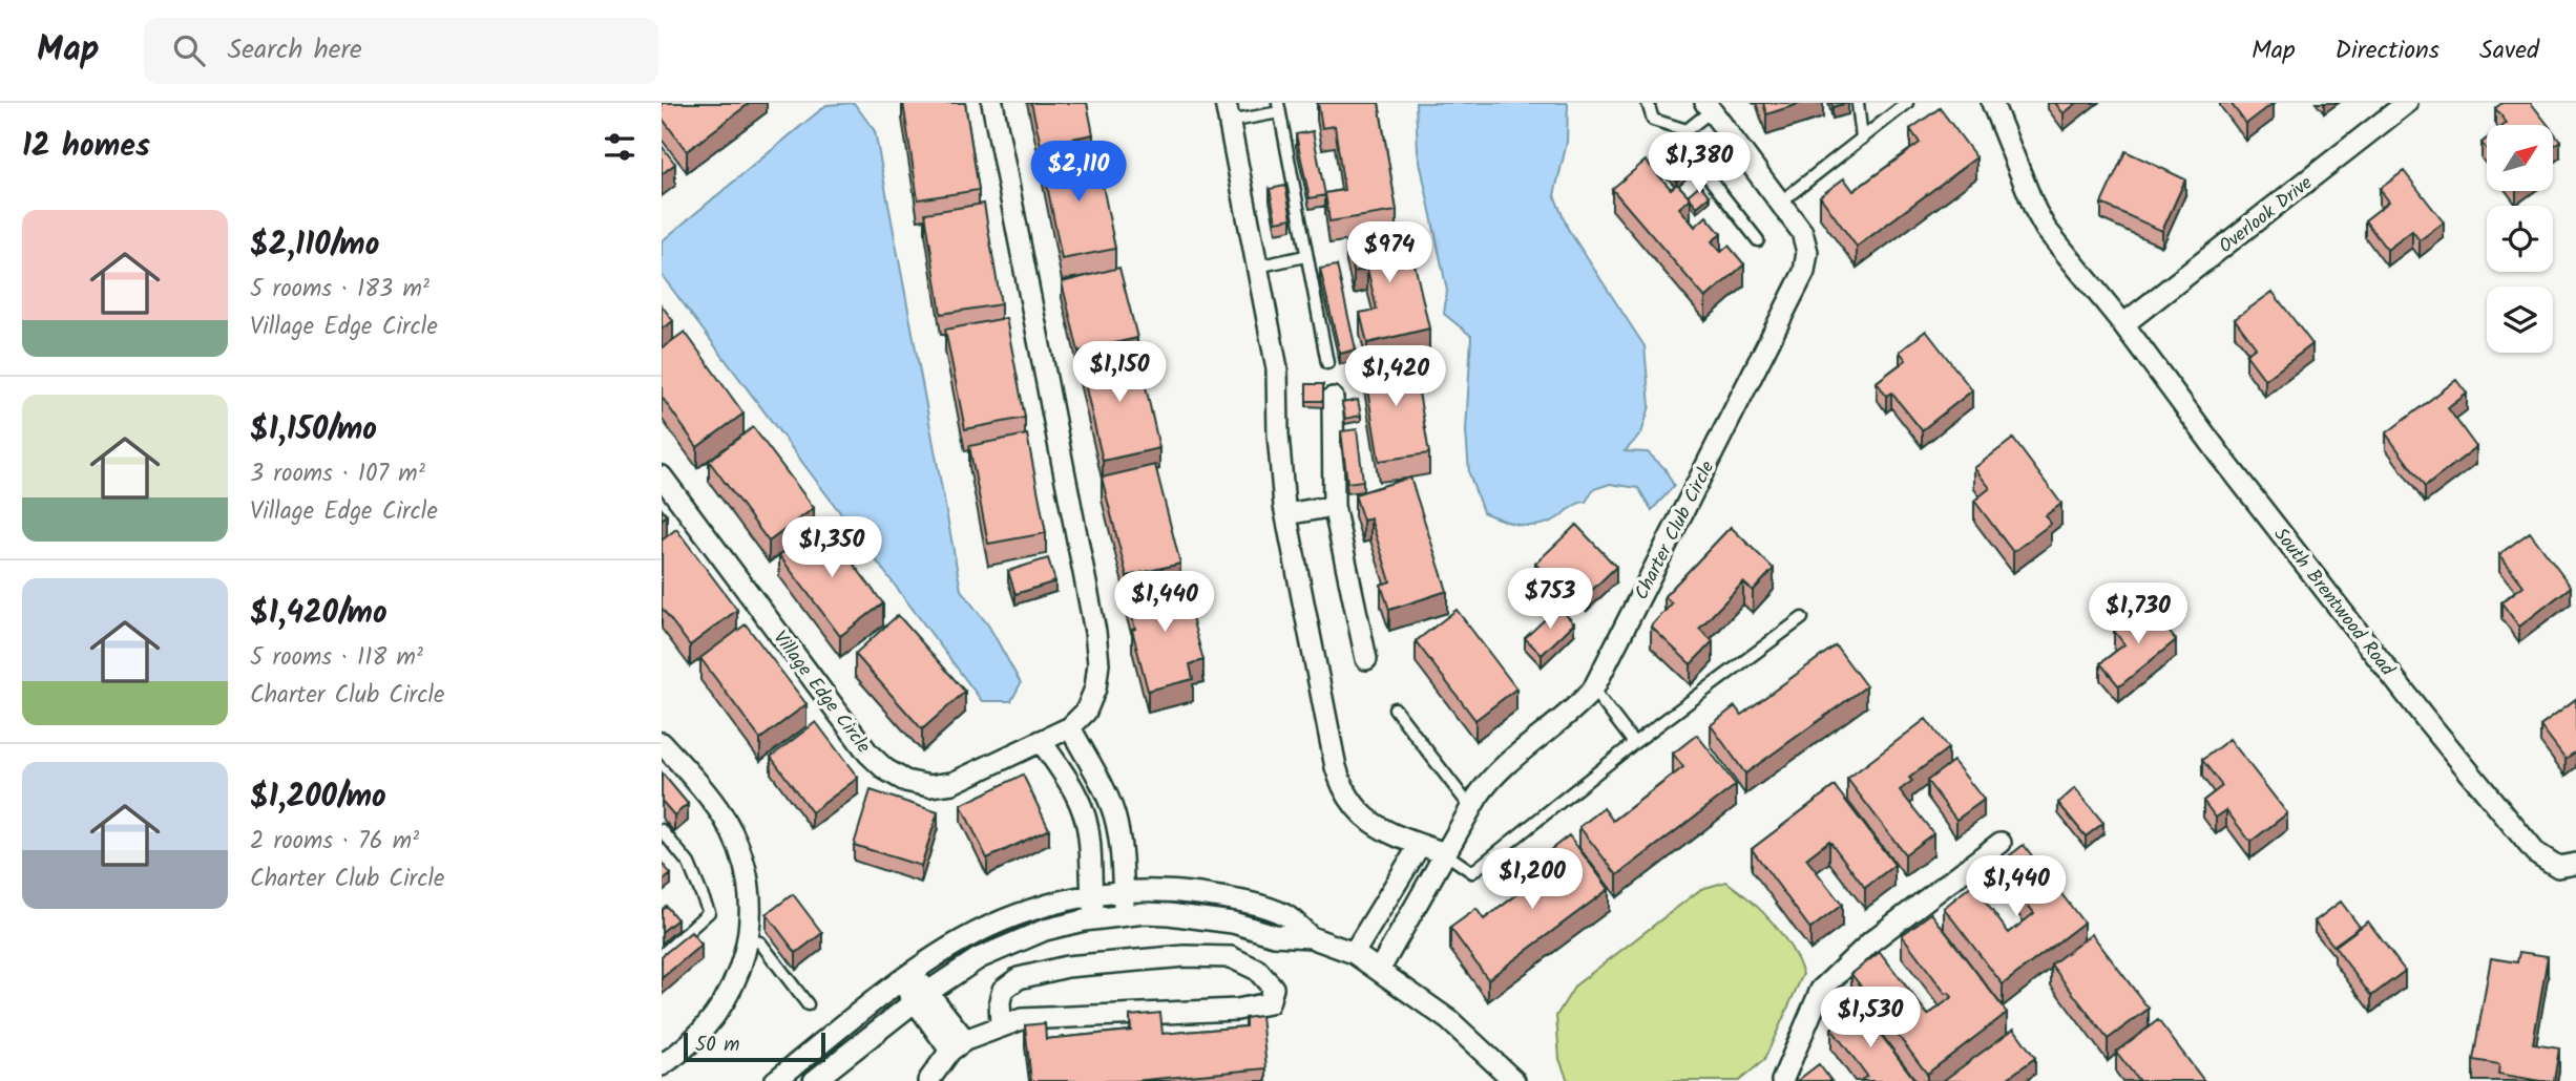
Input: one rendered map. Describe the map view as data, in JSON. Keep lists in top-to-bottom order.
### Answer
{
  "streets": {
    "street": [
      "Overlook Drive",
      "Charter Club Circle",
      "South Brentwood Road",
      "Village Edge Circle"
    ]
  },
  "crossings": [
    ["Overlook Drive", "South Brentwood Road"]
  ],
  "scale_bar": "50 m",
  "north": "top right",
  "page": {
    "header": "Map",
    "search": "Search here",
    "nav": ["Map", "Directions", "Saved"],
    "heading": "12 homes",
    "price": [
      "$1,380",
      "$2,110",
      "$974",
      "$1,150",
      "$1,420",
      "$1,350",
      "$753",
      "$1,440",
      "$1,730",
      "$1,200",
      "$1,440",
      "$1,530"
    ],
    "list": [
      {
        "name": "$2,110/mo",
        "note": "5 rooms · 183 m² · Village Edge Circle"
      },
      {
        "name": "$1,150/mo",
        "note": "3 rooms · 107 m² · Village Edge Circle"
      },
      {
        "name": "$1,420/mo",
        "note": "5 rooms · 118 m² · Charter Club Circle"
      },
      {
        "name": "$1,200/mo",
        "note": "2 rooms · 76 m² · Charter Club Circle"
      }
    ],
    "scale": "50 m"
  }
}
